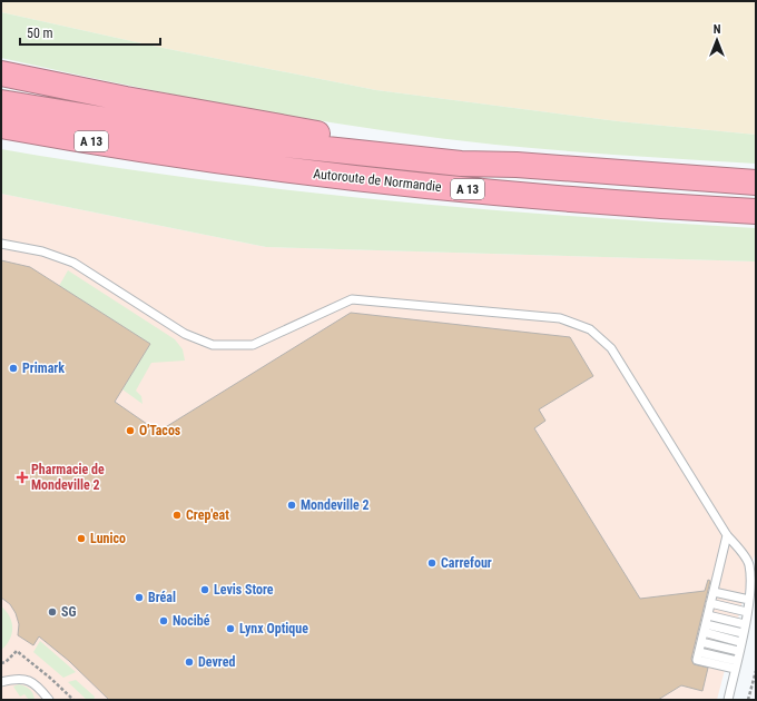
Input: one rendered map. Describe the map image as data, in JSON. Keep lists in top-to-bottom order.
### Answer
{
  "streets": {
    "highway": ["A 13", "Autoroute de Normandie"]
  },
  "places": {
    "other": [
      "Primark",
      "O'Tacos",
      "Mondeville 2",
      "Crep'eat",
      "Lunico",
      "Carrefour",
      "Levis Store",
      "Bréal",
      "SG",
      "Nocibé",
      "Lynx Optique",
      "Devred"
    ],
    "health": ["Pharmacie de Mondeville 2"]
  },
  "scale_bar": "50 m",
  "north": "top"
}
